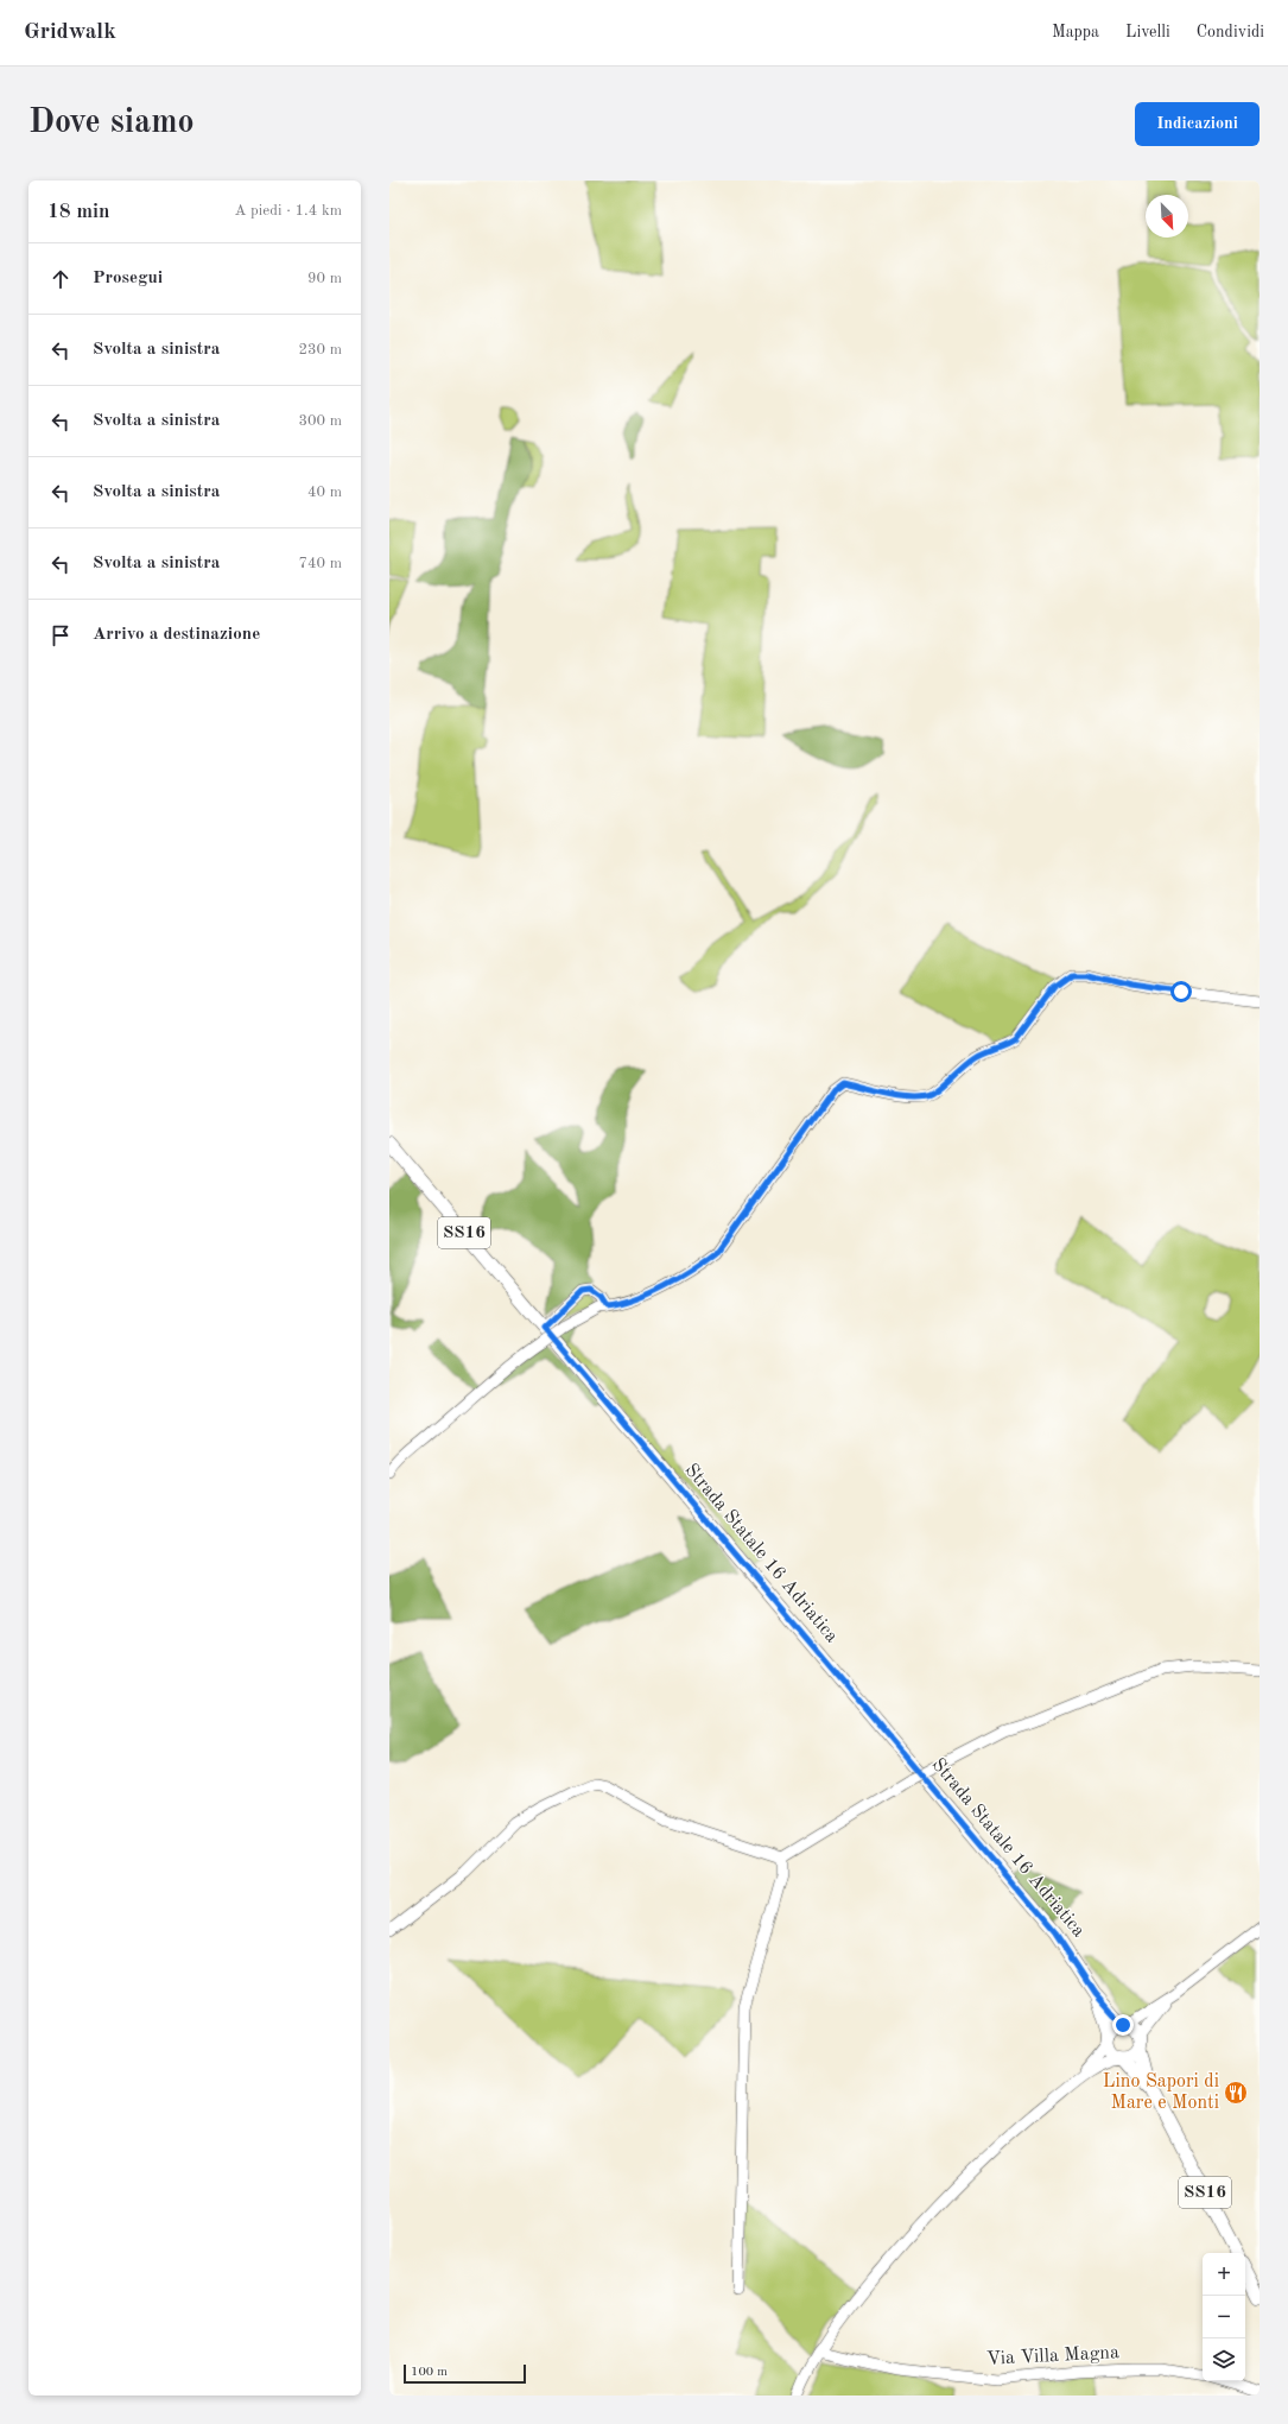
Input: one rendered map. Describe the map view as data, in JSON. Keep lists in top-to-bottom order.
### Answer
{
  "streets": {
    "main road": ["SS16", "Strada Statale 16 Adriatica"],
    "street": ["Via Villa Magna"]
  },
  "crossings": [
    ["SS16", "Strada Statale 16 Adriatica"]
  ],
  "places": {
    "restaurant": ["Lino Sapori di Mare e Monti"]
  },
  "scale_bar": "100 m",
  "north": "bottom right",
  "page": {
    "header": "Gridwalk",
    "nav": ["Mappa", "Livelli", "Condividi"],
    "buttons": "Indicazioni",
    "title": "Dove siamo",
    "heading": ["18 min", "A piedi · 1.4 km"],
    "list": [
      ["Prosegui", "90 m"],
      ["Svolta a sinistra", "230 m"],
      ["Svolta a sinistra", "300 m"],
      ["Svolta a sinistra", "40 m"],
      ["Svolta a sinistra", "740 m"],
      "Arrivo a destinazione"
    ],
    "map_buttons": ["+", "−"],
    "scale": "100 m"
  }
}
